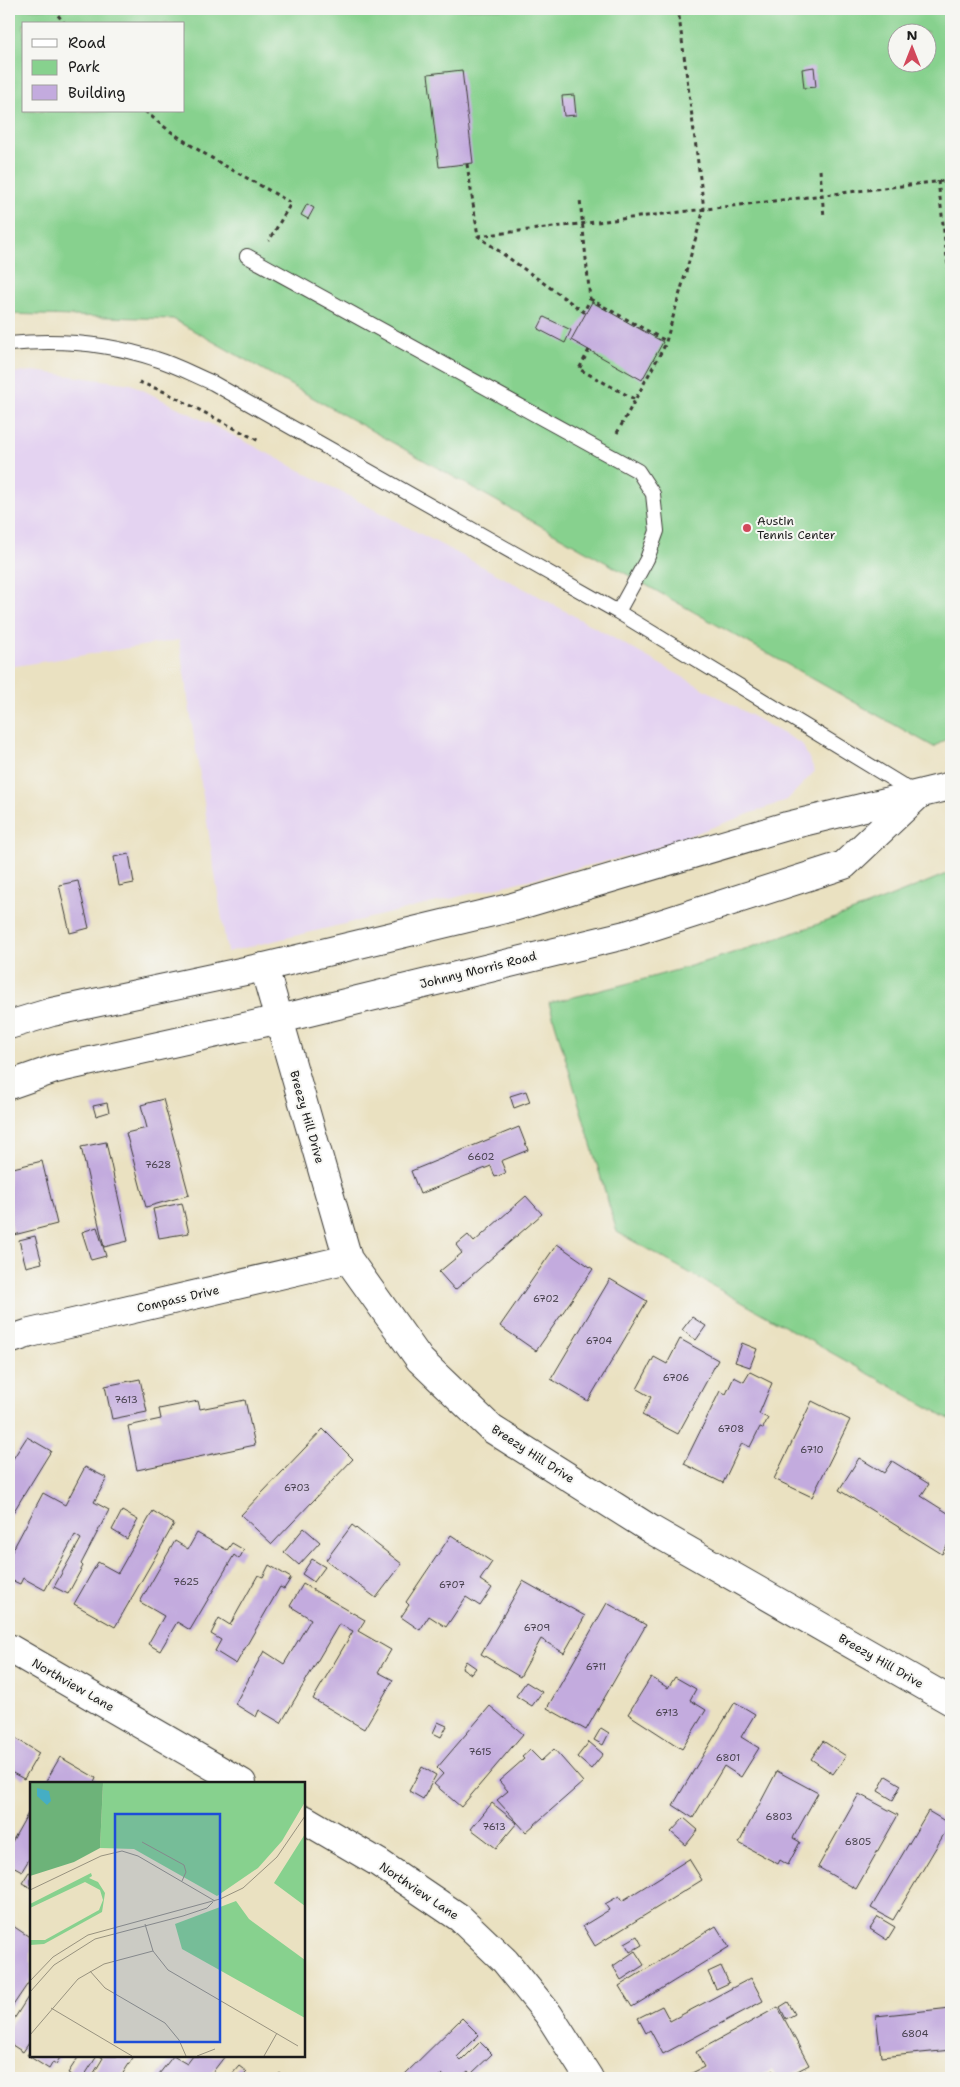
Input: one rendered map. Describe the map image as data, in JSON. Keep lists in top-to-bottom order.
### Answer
{
  "streets": {
    "street": [
      "Johnny Morris Road",
      "Breezy Hill Drive",
      "Compass Drive",
      "Northview Lane"
    ]
  },
  "crossings": [
    ["Johnny Morris Road", "Breezy Hill Drive"],
    ["Breezy Hill Drive", "Compass Drive"]
  ],
  "places": ["Austin Tennis Center"],
  "house_numbers": [
    "6602",
    "7628",
    "6702",
    "6704",
    "6706",
    "7613",
    "6708",
    "6710",
    "6703",
    "7625",
    "6707",
    "6709",
    "6711",
    "6713",
    "7615",
    "6801",
    "6803",
    "7613",
    "6805",
    "6804"
  ],
  "legend": ["Road", "Park", "Building"],
  "north": "top"
}
